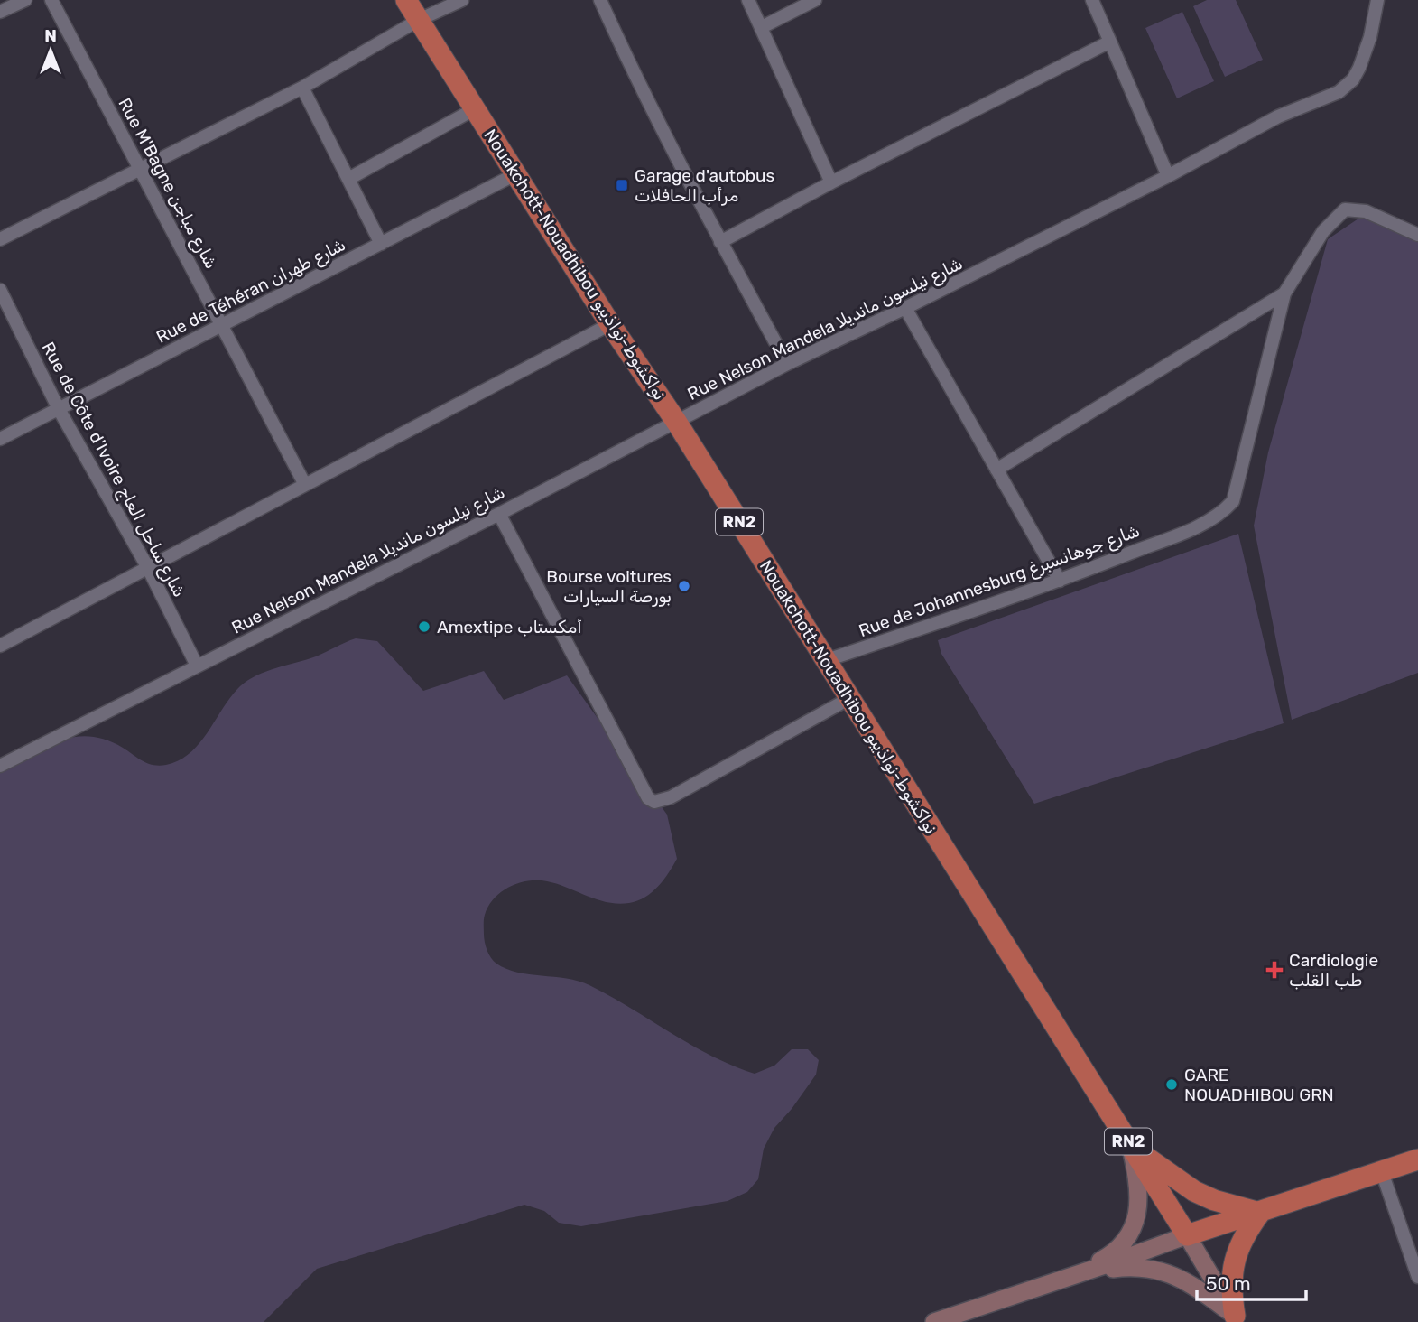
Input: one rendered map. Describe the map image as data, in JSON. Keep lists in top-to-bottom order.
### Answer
{
  "streets": {
    "highway": ["Nouakchott-Nouadhibou نواكشوط-نواذيبو", "RN2"],
    "street": [
      "Rue M'Bagne شارع مباجن",
      "Rue de Téhéran شارع طهران",
      "Rue Nelson Mandela شارع نيلسون مانديلا",
      "Rue de Côte d'Ivoire شارع ساحل العاج",
      "Rue de Johannesburg شارع جوهانسبرغ"
    ]
  },
  "crossings": [
    ["Rue M'Bagne شارع مباجن", "Rue de Téhéran شارع طهران"],
    ["Nouakchott-Nouadhibou نواكشوط-نواذيبو", "Rue de Téhéran شارع طهران"],
    ["Nouakchott-Nouadhibou نواكشوط-نواذيبو", "Rue Nelson Mandela شارع نيلسون مانديلا"],
    ["Nouakchott-Nouadhibou نواكشوط-نواذيبو", "Rue de Johannesburg شارع جوهانسبرغ"],
    ["Rue de Téhéran شارع طهران", "Rue de Côte d'Ivoire شارع ساحل العاج"],
    ["Rue Nelson Mandela شارع نيلسون مانديلا", "Rue de Côte d'Ivoire شارع ساحل العاج"]
  ],
  "places": {
    "transit": ["Garage d'autobus مرأب الحافلات"],
    "other": ["Bourse voitures بورصة السيارات", "Amextipe أمكستاب", "GARE NOUADHIBOU GRN"],
    "health": ["Cardiologie طب القلب"]
  },
  "scale_bar": "50 m",
  "north": "top"
}
